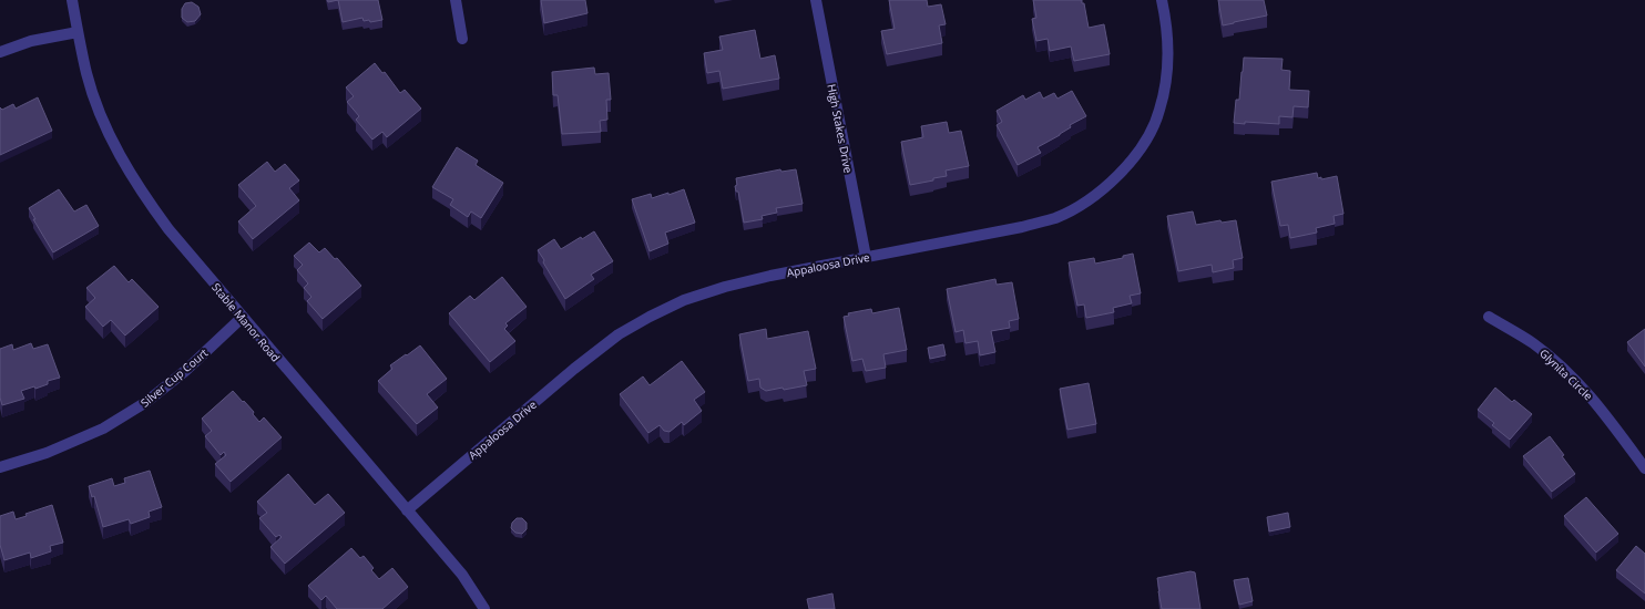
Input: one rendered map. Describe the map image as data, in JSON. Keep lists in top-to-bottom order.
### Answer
{
  "streets": {
    "street": [
      "High Stakes Drive",
      "Appaloosa Drive",
      "Stable Manor Road",
      "Glynita Circle",
      "Silver Cup Court"
    ]
  },
  "crossings": [
    ["High Stakes Drive", "Appaloosa Drive"],
    ["Appaloosa Drive", "Stable Manor Road"],
    ["Stable Manor Road", "Silver Cup Court"]
  ]
}
